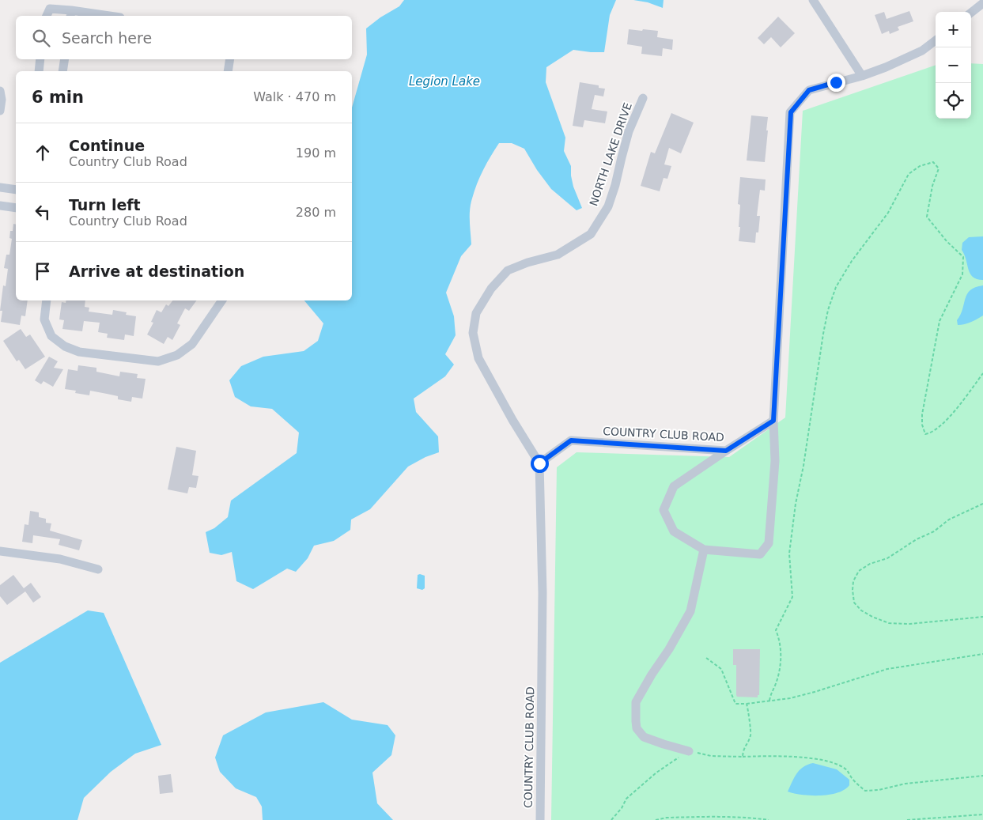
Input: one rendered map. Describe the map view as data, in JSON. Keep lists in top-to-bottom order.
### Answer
{
  "streets": {
    "street": ["NORTH LAKE DRIVE", "COUNTRY CLUB ROAD"]
  },
  "crossings": [
    ["NORTH LAKE DRIVE", "COUNTRY CLUB ROAD"]
  ],
  "water": ["Legion Lake"],
  "page": {
    "map_buttons": ["+", "−"],
    "search": "Search here",
    "heading": ["6 min", "Walk · 470 m"],
    "list": [
      ["Continue", "Country Club Road", "190 m"],
      ["Turn left", "Country Club Road", "280 m"],
      "Arrive at destination"
    ]
  }
}
